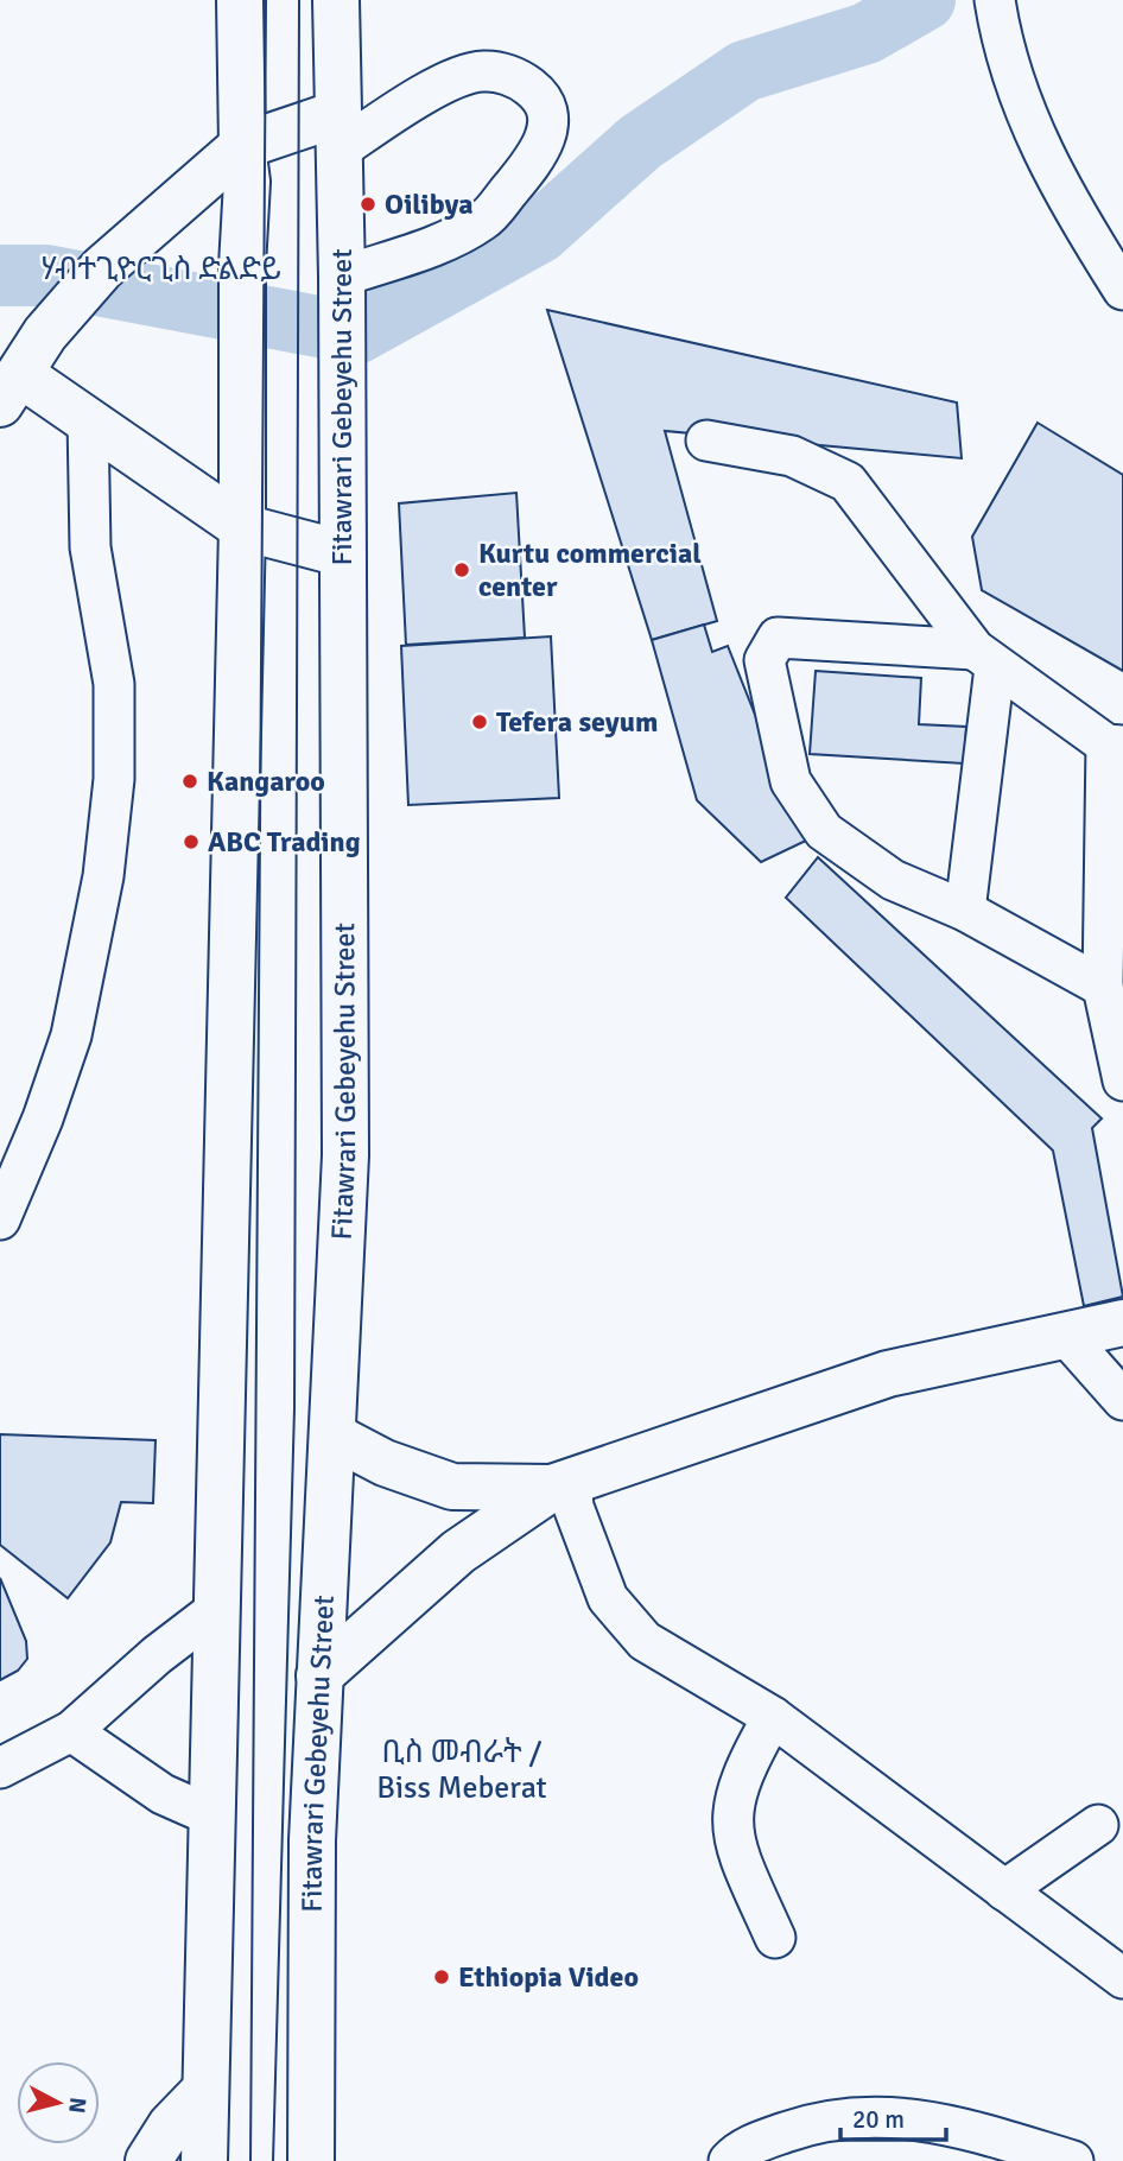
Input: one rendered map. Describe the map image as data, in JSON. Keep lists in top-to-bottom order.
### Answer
{
  "streets": {
    "main road": ["Fitawrari Gebeyehu Street"]
  },
  "districts": ["ሃብተጊዮርጊስ ድልድይ", "ቢስ መብራት / Biss Meberat"],
  "places": [
    "Oilibya",
    "Kurtu commercial center",
    "Tefera seyum",
    "Kangaroo",
    "ABC Trading",
    "Ethiopia Video"
  ],
  "scale_bar": "20 m",
  "north": "right"
}
